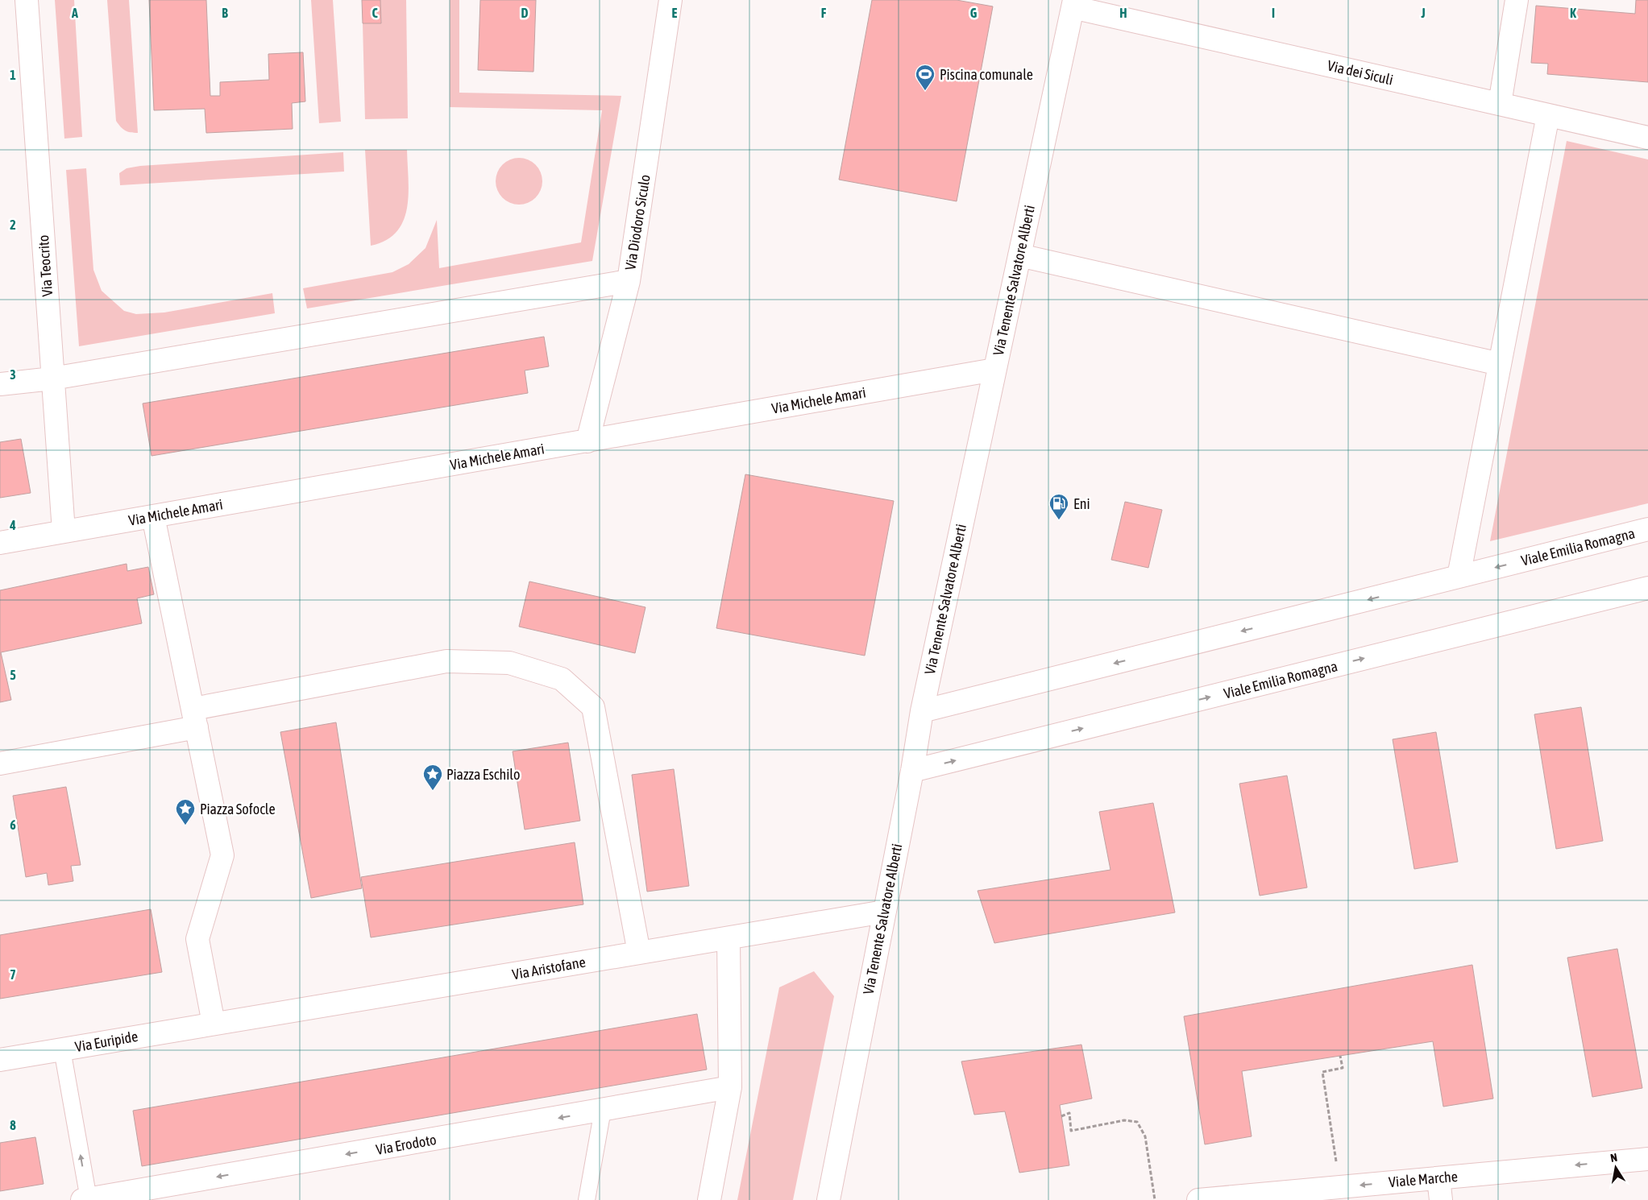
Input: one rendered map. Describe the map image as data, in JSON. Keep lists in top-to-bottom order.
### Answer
{
  "streets": {
    "street": [
      "Via dei Siculi",
      "Via Diodoro Siculo",
      "Via Teocrito",
      "Via Tenente Salvatore Alberti",
      "Via Michele Amari",
      "Viale Emilia Romagna",
      "Via Aristofane",
      "Via Euripide",
      "Via Erodoto",
      "Viale Marche"
    ]
  },
  "crossings": [
    ["Via dei Siculi", "Via Tenente Salvatore Alberti"],
    ["Via Diodoro Siculo", "Via Michele Amari"],
    ["Via Teocrito", "Via Michele Amari"],
    ["Via Tenente Salvatore Alberti", "Via Michele Amari"],
    ["Via Tenente Salvatore Alberti", "Viale Emilia Romagna"],
    ["Via Tenente Salvatore Alberti", "Via Aristofane"],
    ["Via Aristofane", "Via Euripide"]
  ],
  "one_way": ["Via Erodoto", "Viale Marche"],
  "places": {
    "sports": ["Piscina comunale"],
    "fuel station": ["Eni"],
    "place": ["Piazza Eschilo", "Piazza Sofocle"]
  },
  "north": "top",
  "grid": {
    "columns": [
      "A",
      "B",
      "C",
      "D",
      "E",
      "F",
      "G",
      "H",
      "I",
      "J",
      "K"
    ],
    "rows": [
      "1",
      "2",
      "3",
      "4",
      "5",
      "6",
      "7",
      "8"
    ]
  }
}
